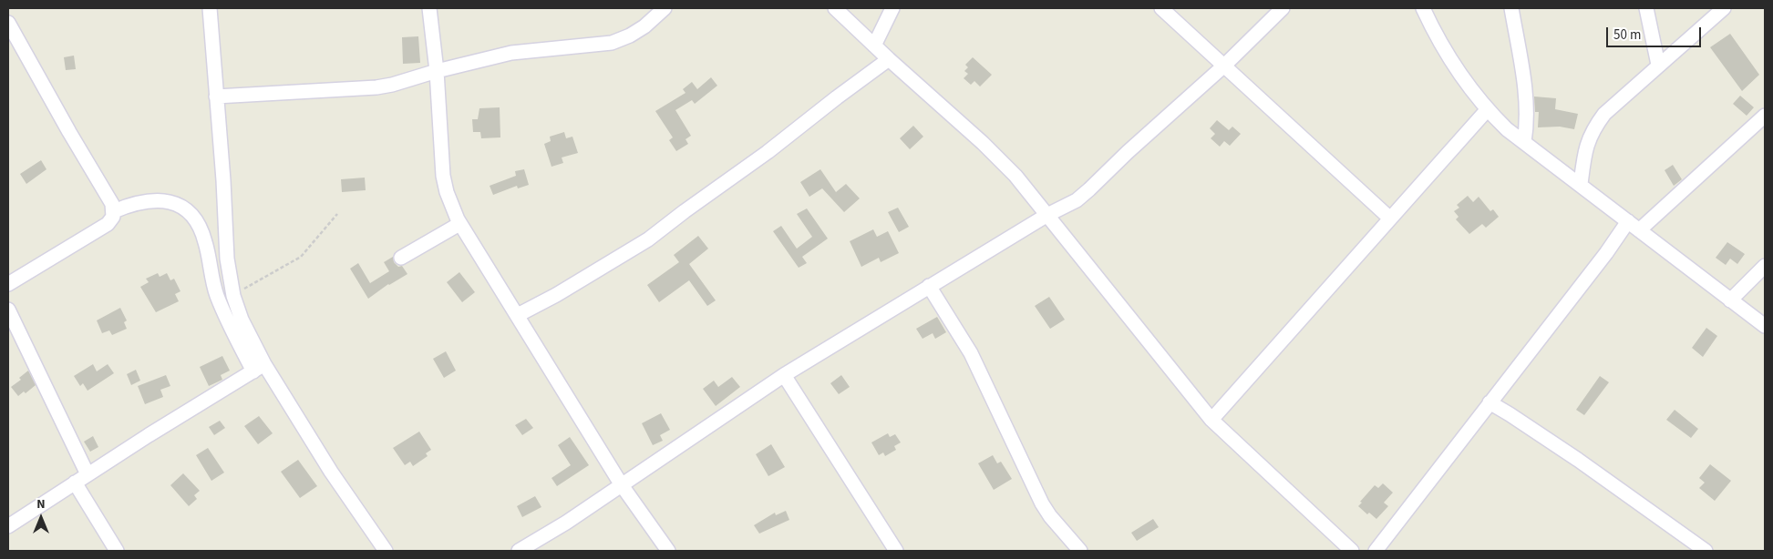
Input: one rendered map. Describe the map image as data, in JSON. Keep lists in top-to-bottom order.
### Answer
{
  "scale_bar": "50 m",
  "north": "top"
}
